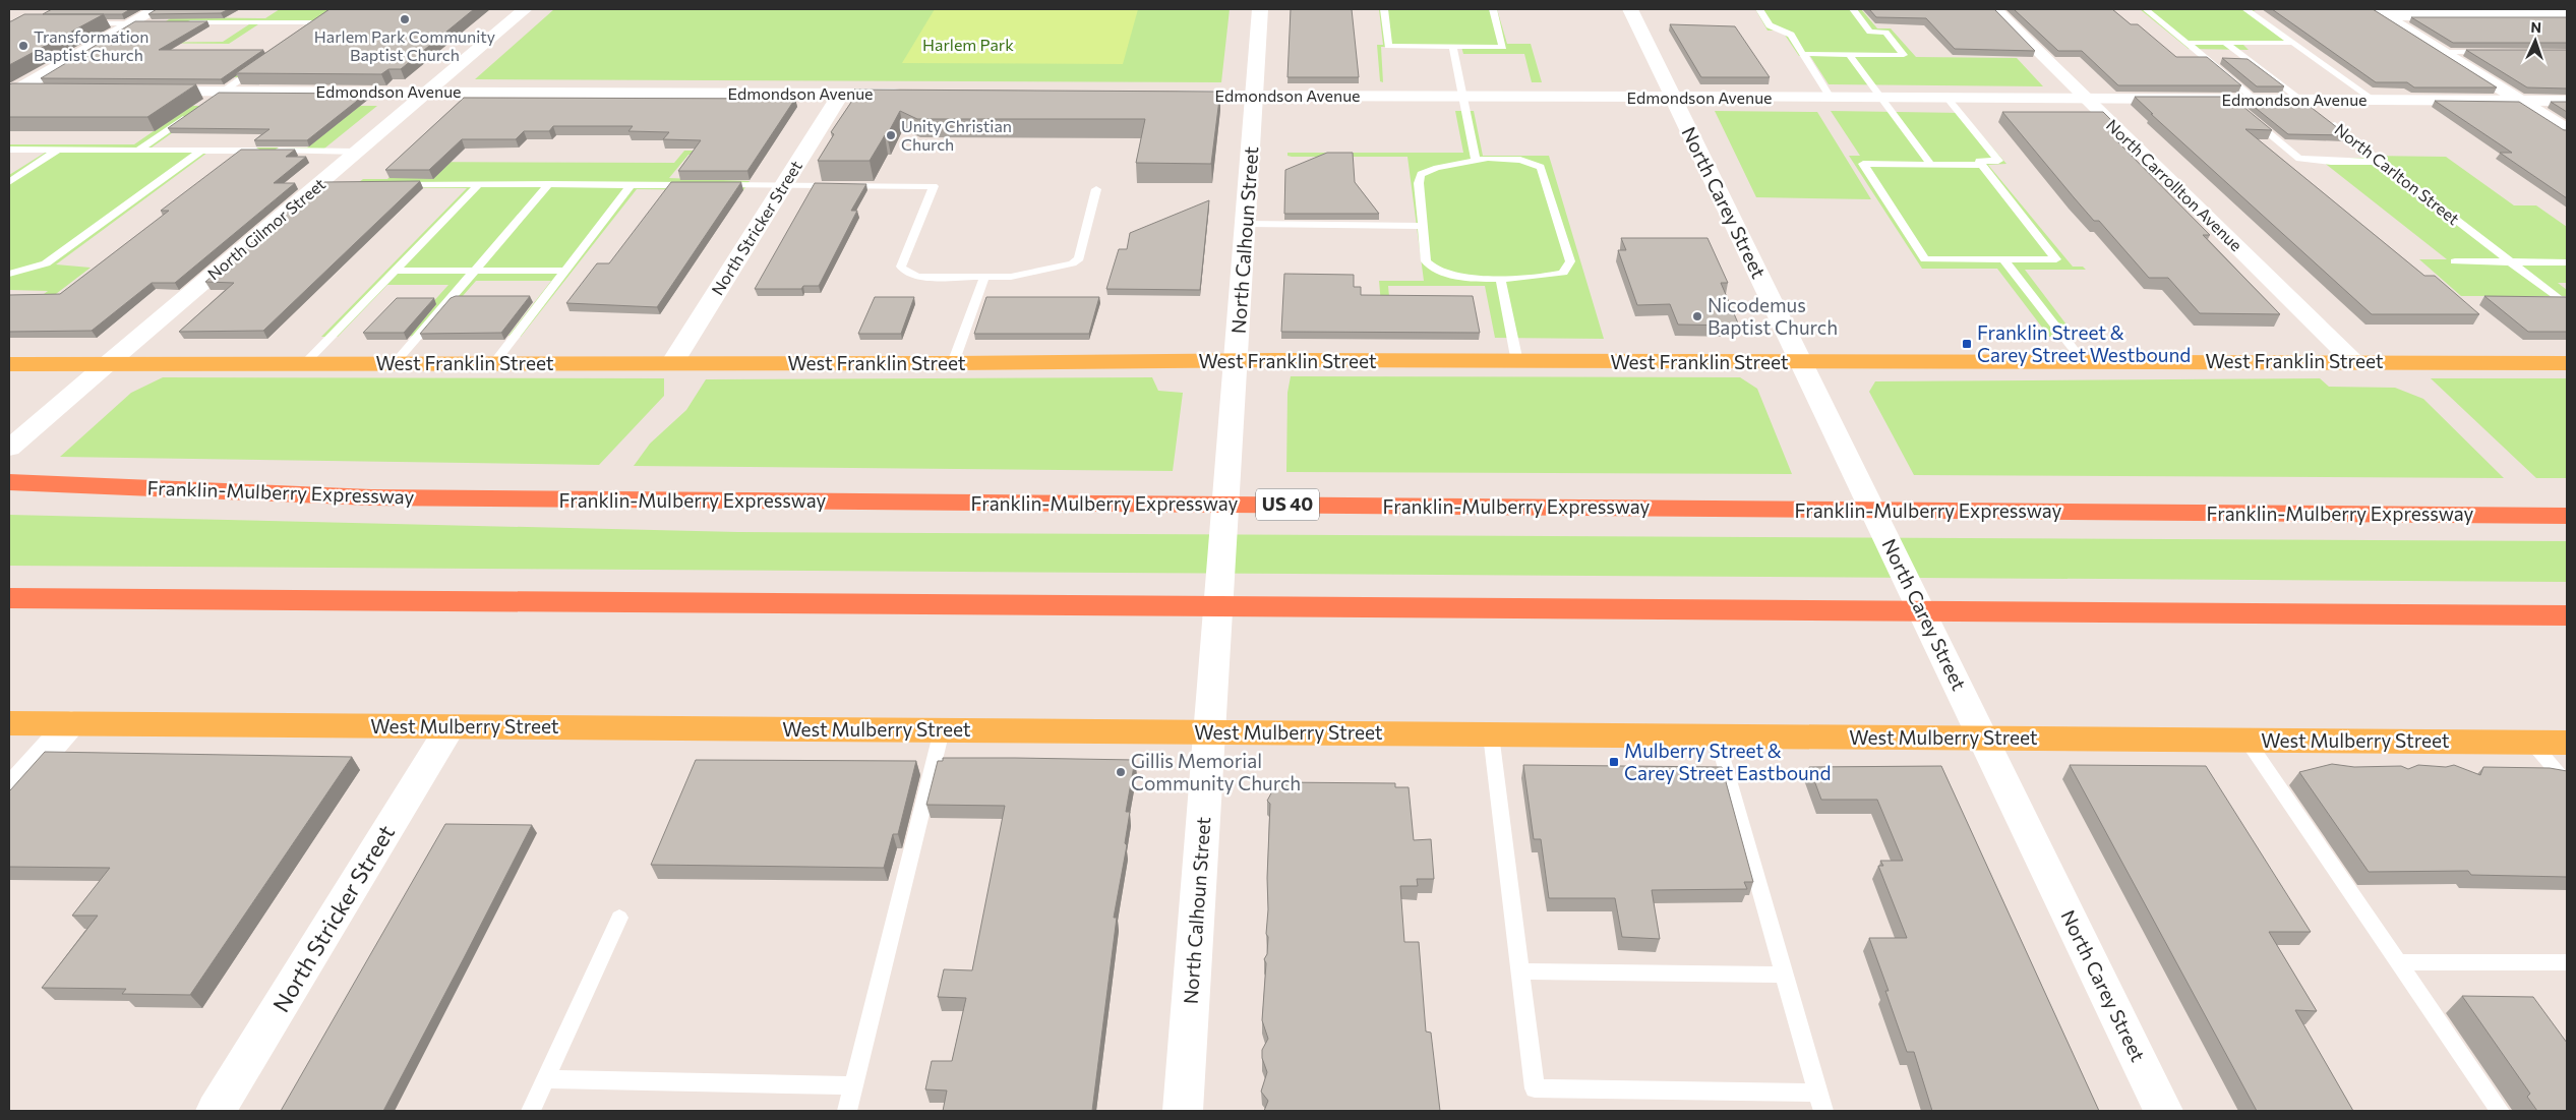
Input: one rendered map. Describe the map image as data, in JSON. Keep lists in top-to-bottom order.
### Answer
{
  "streets": {
    "highway": ["Franklin-Mulberry Expressway", "US 40"],
    "main road": ["West Franklin Street", "West Mulberry Street"],
    "street": [
      "Edmondson Avenue",
      "North Carrollton Avenue",
      "North Carey Street",
      "North Stricker Street",
      "North Gilmor Street",
      "North Calhoun Street"
    ],
    "lane": ["North Carlton Street"]
  },
  "crossings": [
    ["Edmondson Avenue", "North Carlton Street"],
    ["Edmondson Avenue", "North Carrollton Avenue"],
    ["Edmondson Avenue", "North Carey Street"],
    ["Edmondson Avenue", "North Stricker Street"],
    ["Edmondson Avenue", "North Gilmor Street"],
    ["Edmondson Avenue", "North Calhoun Street"],
    ["North Carrollton Avenue", "West Franklin Street"],
    ["North Carey Street", "West Franklin Street"],
    ["North Carey Street", "West Mulberry Street"],
    ["North Stricker Street", "West Franklin Street"],
    ["North Stricker Street", "West Mulberry Street"],
    ["North Gilmor Street", "West Franklin Street"],
    ["North Calhoun Street", "West Franklin Street"],
    ["North Calhoun Street", "West Mulberry Street"]
  ],
  "parks": ["Harlem Park"],
  "places": {
    "other": [
      "Harlem Park Community Baptist Church",
      "Transformation Baptist Church",
      "Unity Christian Church",
      "Nicodemus Baptist Church",
      "Gillis Memorial Community Church"
    ],
    "transit": ["Franklin Street & Carey Street Westbound", "Mulberry Street & Carey Street Eastbound"]
  },
  "north": "top"
}
